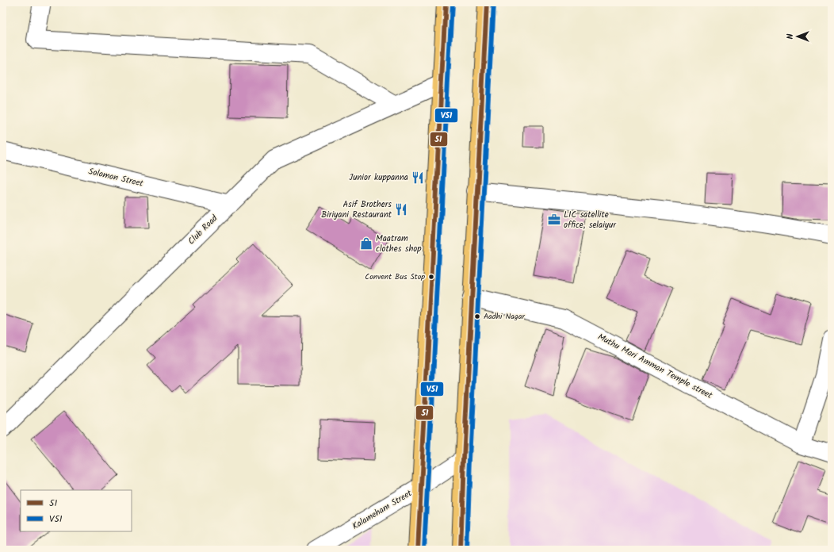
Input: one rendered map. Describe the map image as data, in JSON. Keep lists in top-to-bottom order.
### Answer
{
  "streets": {
    "street": [
      "Solomon Street",
      "Club Road",
      "Muthu Mari Amman Temple street",
      "Kalameham Street"
    ]
  },
  "crossings": [
    ["Solomon Street", "Club Road"]
  ],
  "places": {
    "restaurant": ["Junior kuppanna", "Asif Brothers Biriyani Restaurant"],
    "office": ["LIC satellite office, selaiyur"],
    "shop": ["Maatram clothes shop"],
    "other": ["Convent Bus Stop", "Aadhi Nagar"]
  },
  "lines": ["transit line 51", "transit line V51"],
  "legend": ["51", "V51"],
  "north": "left"
}
